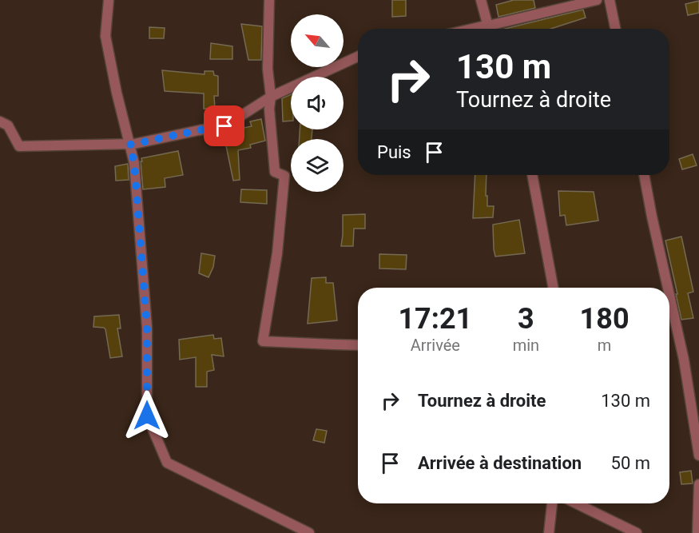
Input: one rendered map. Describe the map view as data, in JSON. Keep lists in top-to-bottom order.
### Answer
{
  "north": "top left",
  "page": {
    "turn": ["130 m", "Tournez à droite"],
    "then": "Puis",
    "eta": [
      "17:21",
      "Arrivée",
      "3",
      "min",
      "180",
      "m"
    ],
    "list": [
      {
        "name": "Tournez à droite",
        "value": "130 m"
      },
      {
        "name": "Arrivée à destination",
        "value": "50 m"
      }
    ]
  }
}
